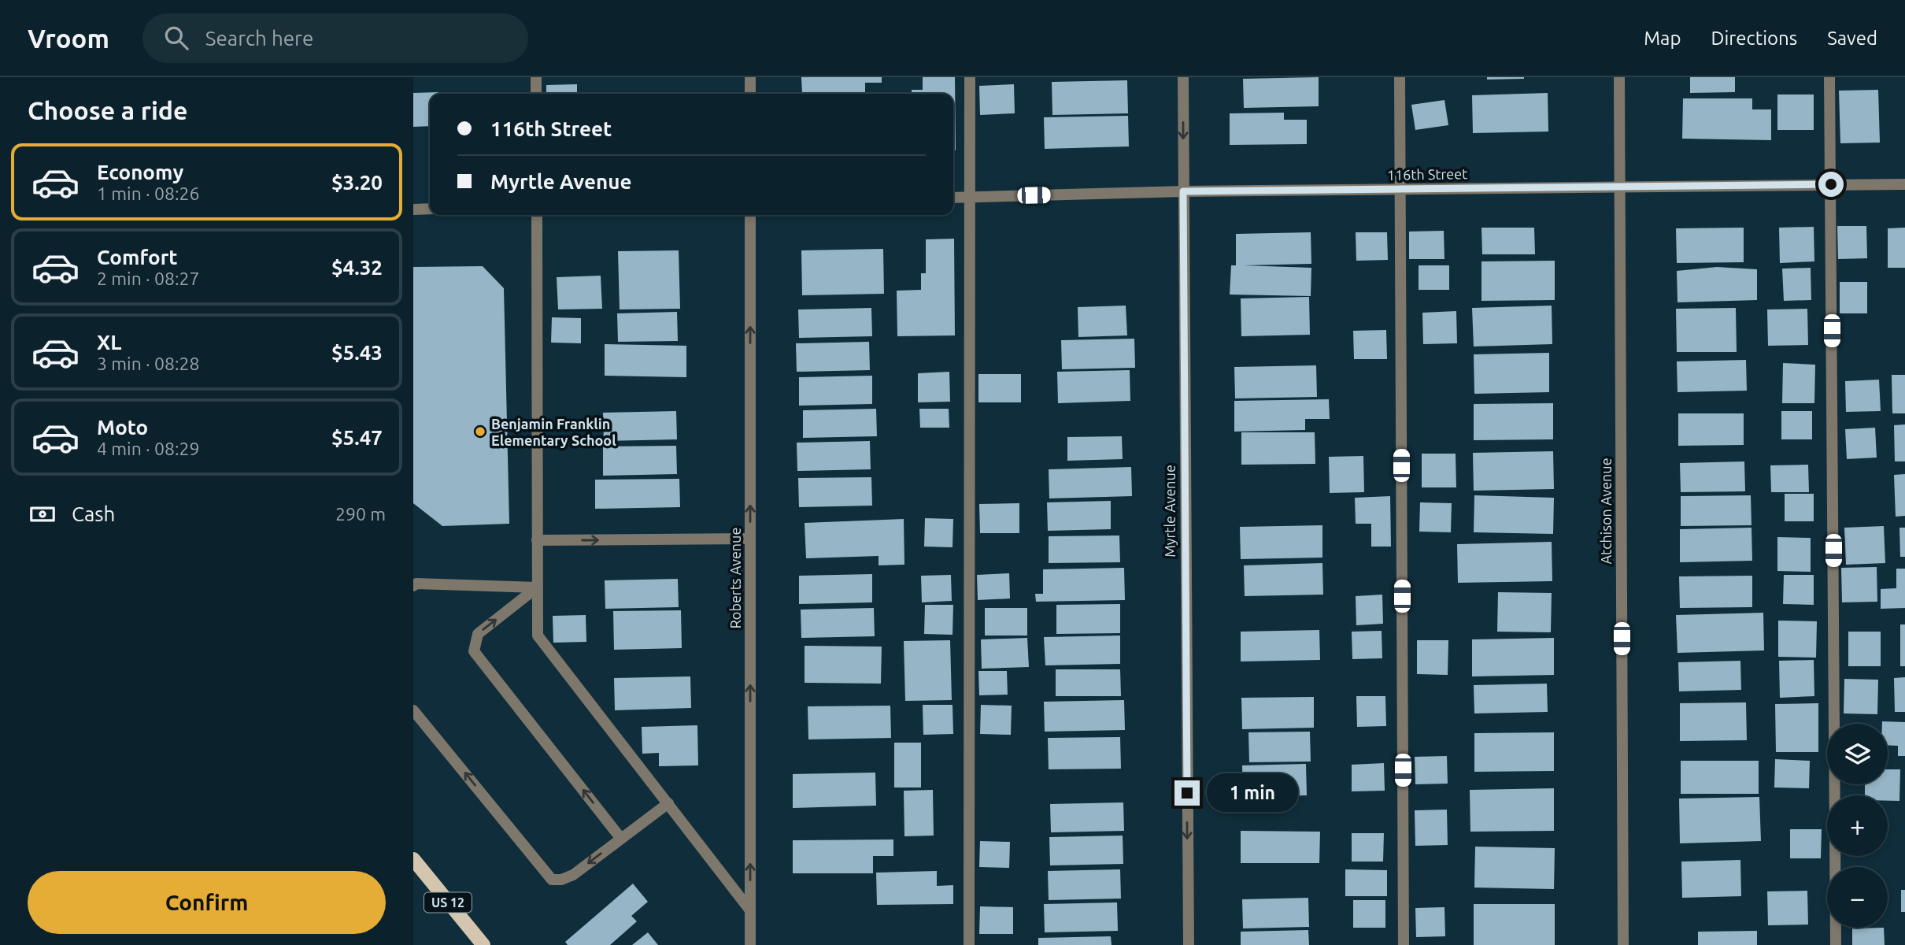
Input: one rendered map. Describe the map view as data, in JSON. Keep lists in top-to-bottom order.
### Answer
{
  "streets": {
    "main road": ["US 12"],
    "street": [
      "116th Street",
      "Myrtle Avenue",
      "Atchison Avenue",
      "Roberts Avenue"
    ]
  },
  "crossings": [
    ["116th Street", "Myrtle Avenue"],
    ["116th Street", "Atchison Avenue"]
  ],
  "one_way": ["Myrtle Avenue", "Roberts Avenue"],
  "places": ["Benjamin Franklin Elementary School"],
  "page": {
    "header": "Vroom",
    "search": "Search here",
    "nav": ["Map", "Directions", "Saved"],
    "heading": "Choose a ride",
    "banner": ["116th Street", "Myrtle Avenue"],
    "list": [
      {
        "name": "Economy",
        "note": "1 min · 08:26",
        "value": "$3.20"
      },
      {
        "name": "Comfort",
        "note": "2 min · 08:27",
        "value": "$4.32"
      },
      {
        "name": "XL",
        "note": "3 min · 08:28",
        "value": "$5.43"
      },
      {
        "name": "Moto",
        "note": "4 min · 08:29",
        "value": "$5.47"
      }
    ],
    "pay": ["Cash", "290 m"],
    "map_buttons": ["+", "−"],
    "bubble": "1 min",
    "buttons": "Confirm"
  }
}
